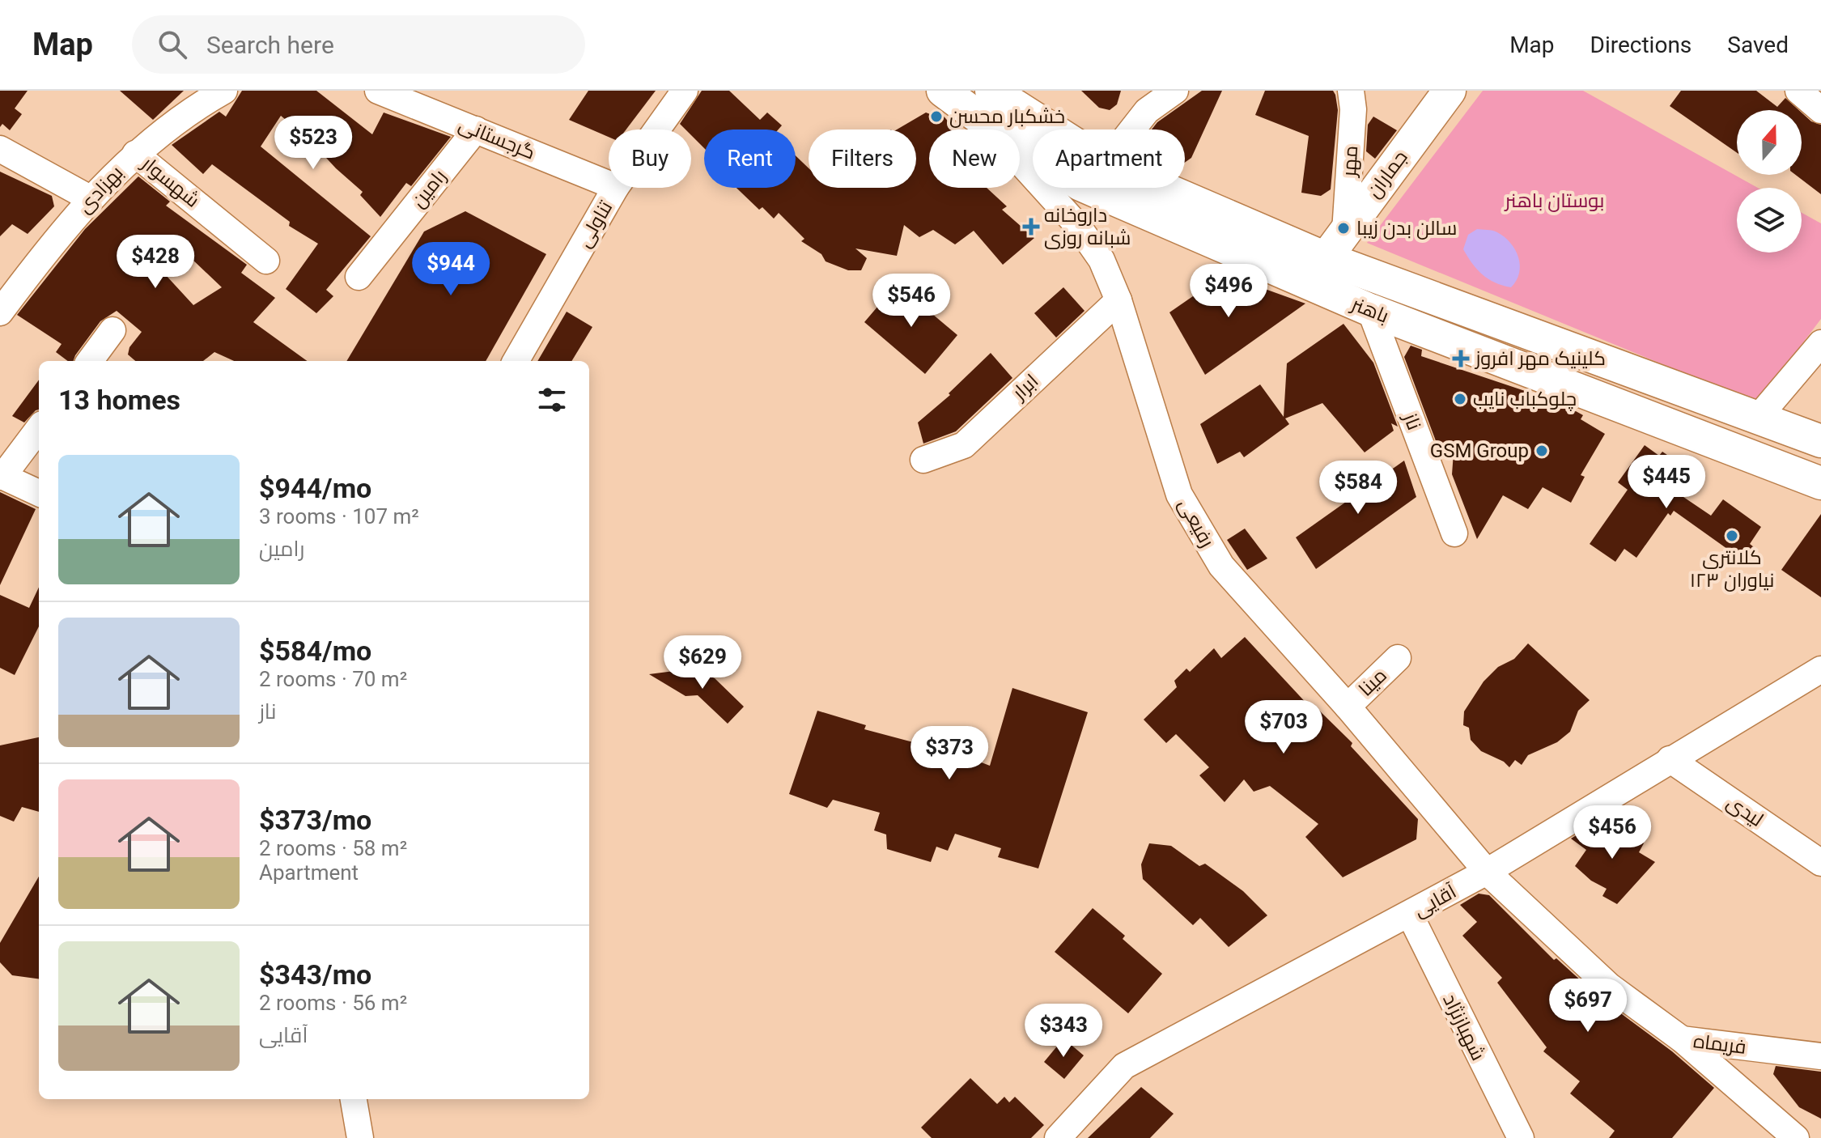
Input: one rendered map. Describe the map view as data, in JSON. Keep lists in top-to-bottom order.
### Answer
{
  "streets": {
    "main road": ["جماران", "باهنر"],
    "street": [
      "گرجستانی",
      "مهر",
      "شهسوار",
      "رامین",
      "بهزادی",
      "تناولی",
      "ابرار",
      "ناز",
      "رفیعی",
      "مینا",
      "لیدی",
      "آقایی",
      "شهبازنژاد",
      "فریماه"
    ]
  },
  "crossings": [
    ["گرجستانی", "رامین"],
    ["مهر", "جماران"],
    ["جماران", "باهنر"],
    ["شهسوار", "بهزادی"],
    ["باهنر", "ناز"],
    ["باهنر", "رفیعی"],
    ["ابرار", "رفیعی"],
    ["رفیعی", "مینا"],
    ["رفیعی", "آقایی"],
    ["رفیعی", "فریماه"],
    ["لیدی", "آقایی"],
    ["آقایی", "شهبازنژاد"],
    ["آقایی", "فریماه"]
  ],
  "parks": ["بوستان باهنر"],
  "places": {
    "other": [
      "خشکبار محسن",
      "سالن بدن زیبا",
      "چلوکباب نایب",
      "GSM Group",
      "کلانتری ۱۲۳ نیاوران"
    ],
    "health": ["داروخانه شبانه روزی", "کلینیک مهر افروز"]
  },
  "north": "top",
  "page": {
    "header": "Map",
    "search": "Search here",
    "nav": ["Map", "Directions", "Saved"],
    "price": [
      "$523",
      "$428",
      "$944",
      "$496",
      "$546",
      "$445",
      "$584",
      "$629",
      "$703",
      "$373",
      "$456",
      "$697",
      "$343"
    ],
    "chip": [
      "Buy",
      "Rent",
      "Filters",
      "New",
      "Apartment"
    ],
    "heading": "13 homes",
    "list": [
      {
        "name": "$944/mo",
        "note": "3 rooms · 107 m² · رامین"
      },
      {
        "name": "$584/mo",
        "note": "2 rooms · 70 m² · ناز"
      },
      {
        "name": "$373/mo",
        "note": "2 rooms · 58 m² · Apartment"
      },
      {
        "name": "$343/mo",
        "note": "2 rooms · 56 m² · آقایی"
      }
    ]
  }
}
